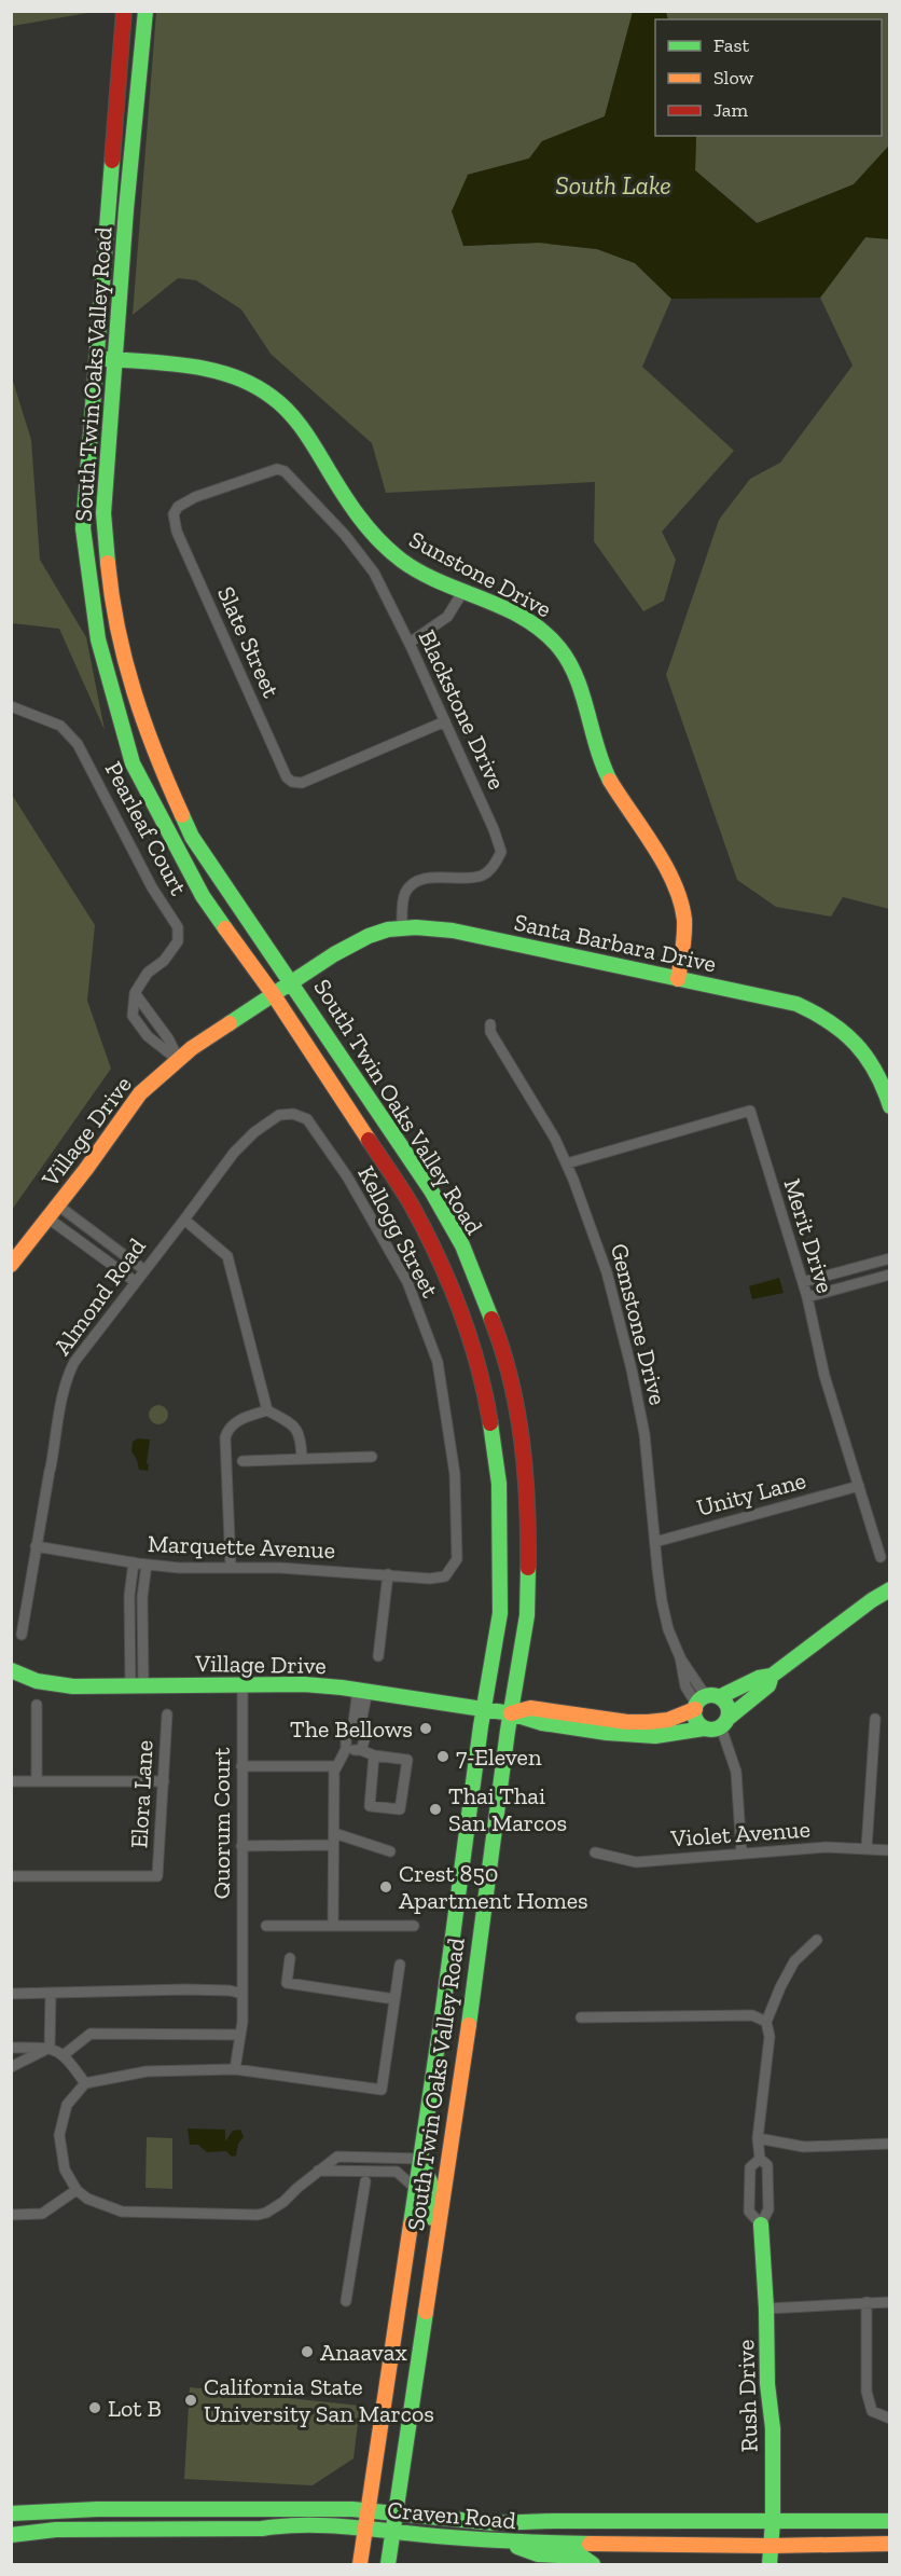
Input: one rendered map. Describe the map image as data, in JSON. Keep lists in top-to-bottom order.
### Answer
{
  "streets": {
    "main road": [
      "South Twin Oaks Valley Road",
      "Sunstone Drive",
      "Santa Barbara Drive",
      "Village Drive",
      "Rush Drive",
      "Craven Road"
    ],
    "street": [
      "Slate Street",
      "Blackstone Drive",
      "Pearleaf Court",
      "Kellogg Street",
      "Merit Drive",
      "Almond Road",
      "Gemstone Drive",
      "Unity Lane",
      "Marquette Avenue",
      "Elora Lane",
      "Quorum Court",
      "Violet Avenue"
    ]
  },
  "crossings": [
    ["South Twin Oaks Valley Road", "Sunstone Drive"],
    ["South Twin Oaks Valley Road", "Santa Barbara Drive"],
    ["South Twin Oaks Valley Road", "Village Drive"],
    ["South Twin Oaks Valley Road", "Craven Road"],
    ["Sunstone Drive", "Santa Barbara Drive"],
    ["Slate Street", "Blackstone Drive"],
    ["Blackstone Drive", "Santa Barbara Drive"],
    ["Santa Barbara Drive", "Village Drive"],
    ["Village Drive", "Gemstone Drive"],
    ["Village Drive", "Quorum Court"],
    ["Kellogg Street", "Almond Road"],
    ["Kellogg Street", "Marquette Avenue"],
    ["Merit Drive", "Gemstone Drive"],
    ["Merit Drive", "Unity Lane"],
    ["Almond Road", "Marquette Avenue"],
    ["Gemstone Drive", "Unity Lane"],
    ["Rush Drive", "Craven Road"]
  ],
  "water": ["South Lake"],
  "places": [
    "The Bellows",
    "7-Eleven",
    "Thai Thai San Marcos",
    "Crest 850 Apartment Homes",
    "Anaavax",
    "California State University San Marcos",
    "Lot B"
  ],
  "legend": ["Fast", "Slow", "Jam"]
}
